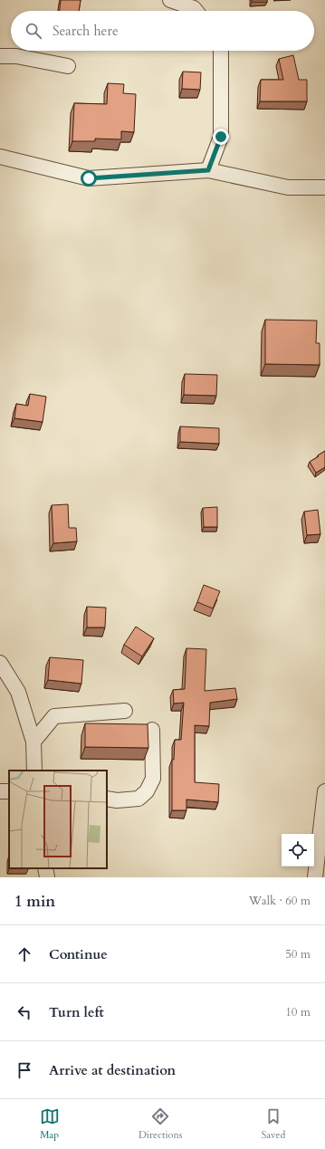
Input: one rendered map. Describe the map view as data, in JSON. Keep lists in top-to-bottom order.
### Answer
{
  "page": {
    "search": "Search here",
    "heading": ["1 min", "Walk · 60 m"],
    "list": [
      ["Continue", "50 m"],
      ["Turn left", "10 m"],
      "Arrive at destination"
    ],
    "nav": ["Map", "Directions", "Saved"]
  }
}
